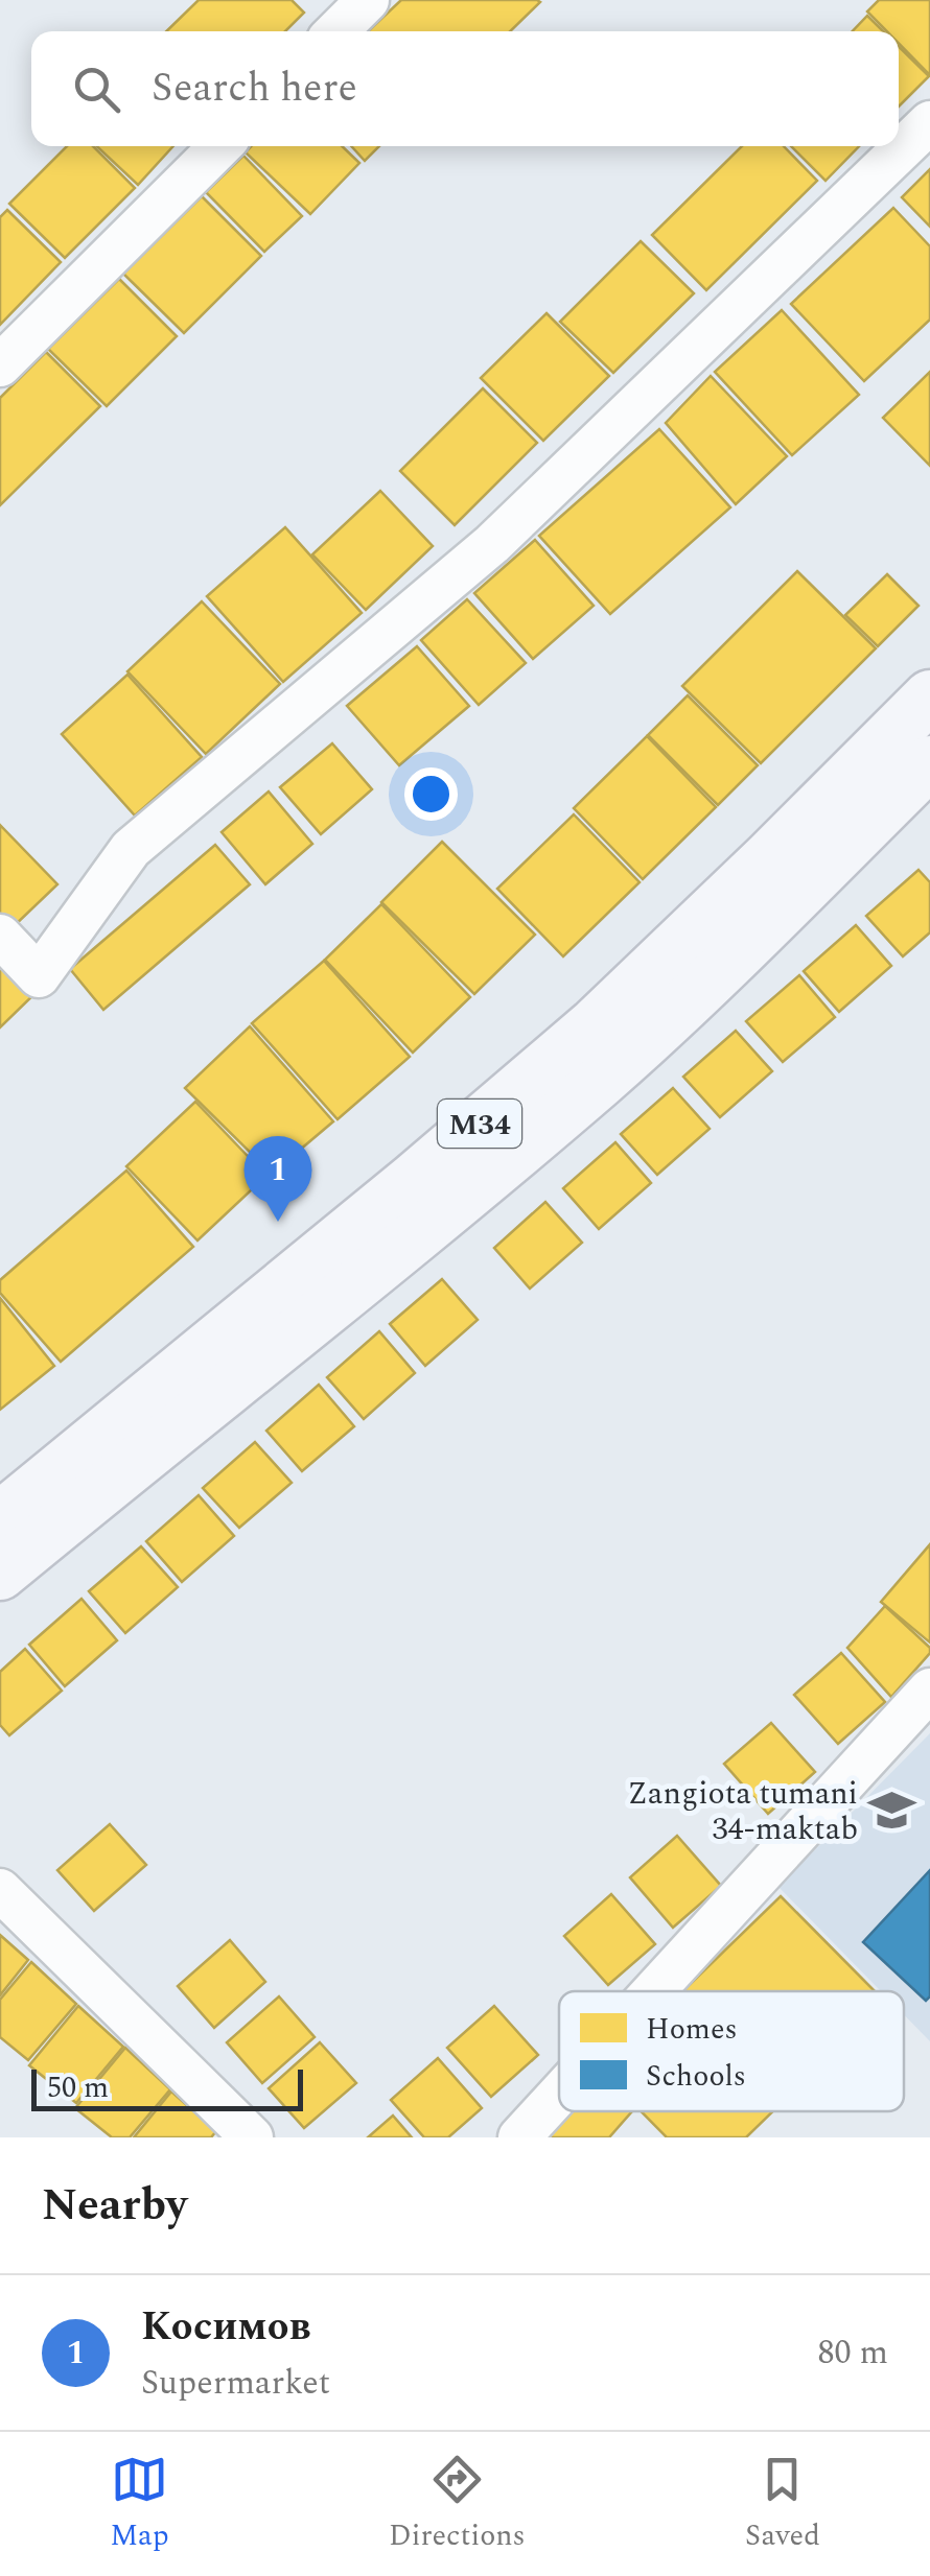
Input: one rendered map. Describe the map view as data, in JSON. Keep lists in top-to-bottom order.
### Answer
{
  "streets": {
    "main road": ["M34"]
  },
  "places": {
    "school or university": ["Zangiota tumani 34-maktab"]
  },
  "legend": ["Homes", "Schools"],
  "scale_bar": "50 m",
  "page": {
    "search": "Search here",
    "pins": "1",
    "scale": "50 m",
    "heading": "Nearby",
    "list": [
      {
        "mark": "1",
        "name": "Косимов",
        "note": "Supermarket",
        "value": "80 m"
      }
    ],
    "nav": ["Map", "Directions", "Saved"]
  }
}
